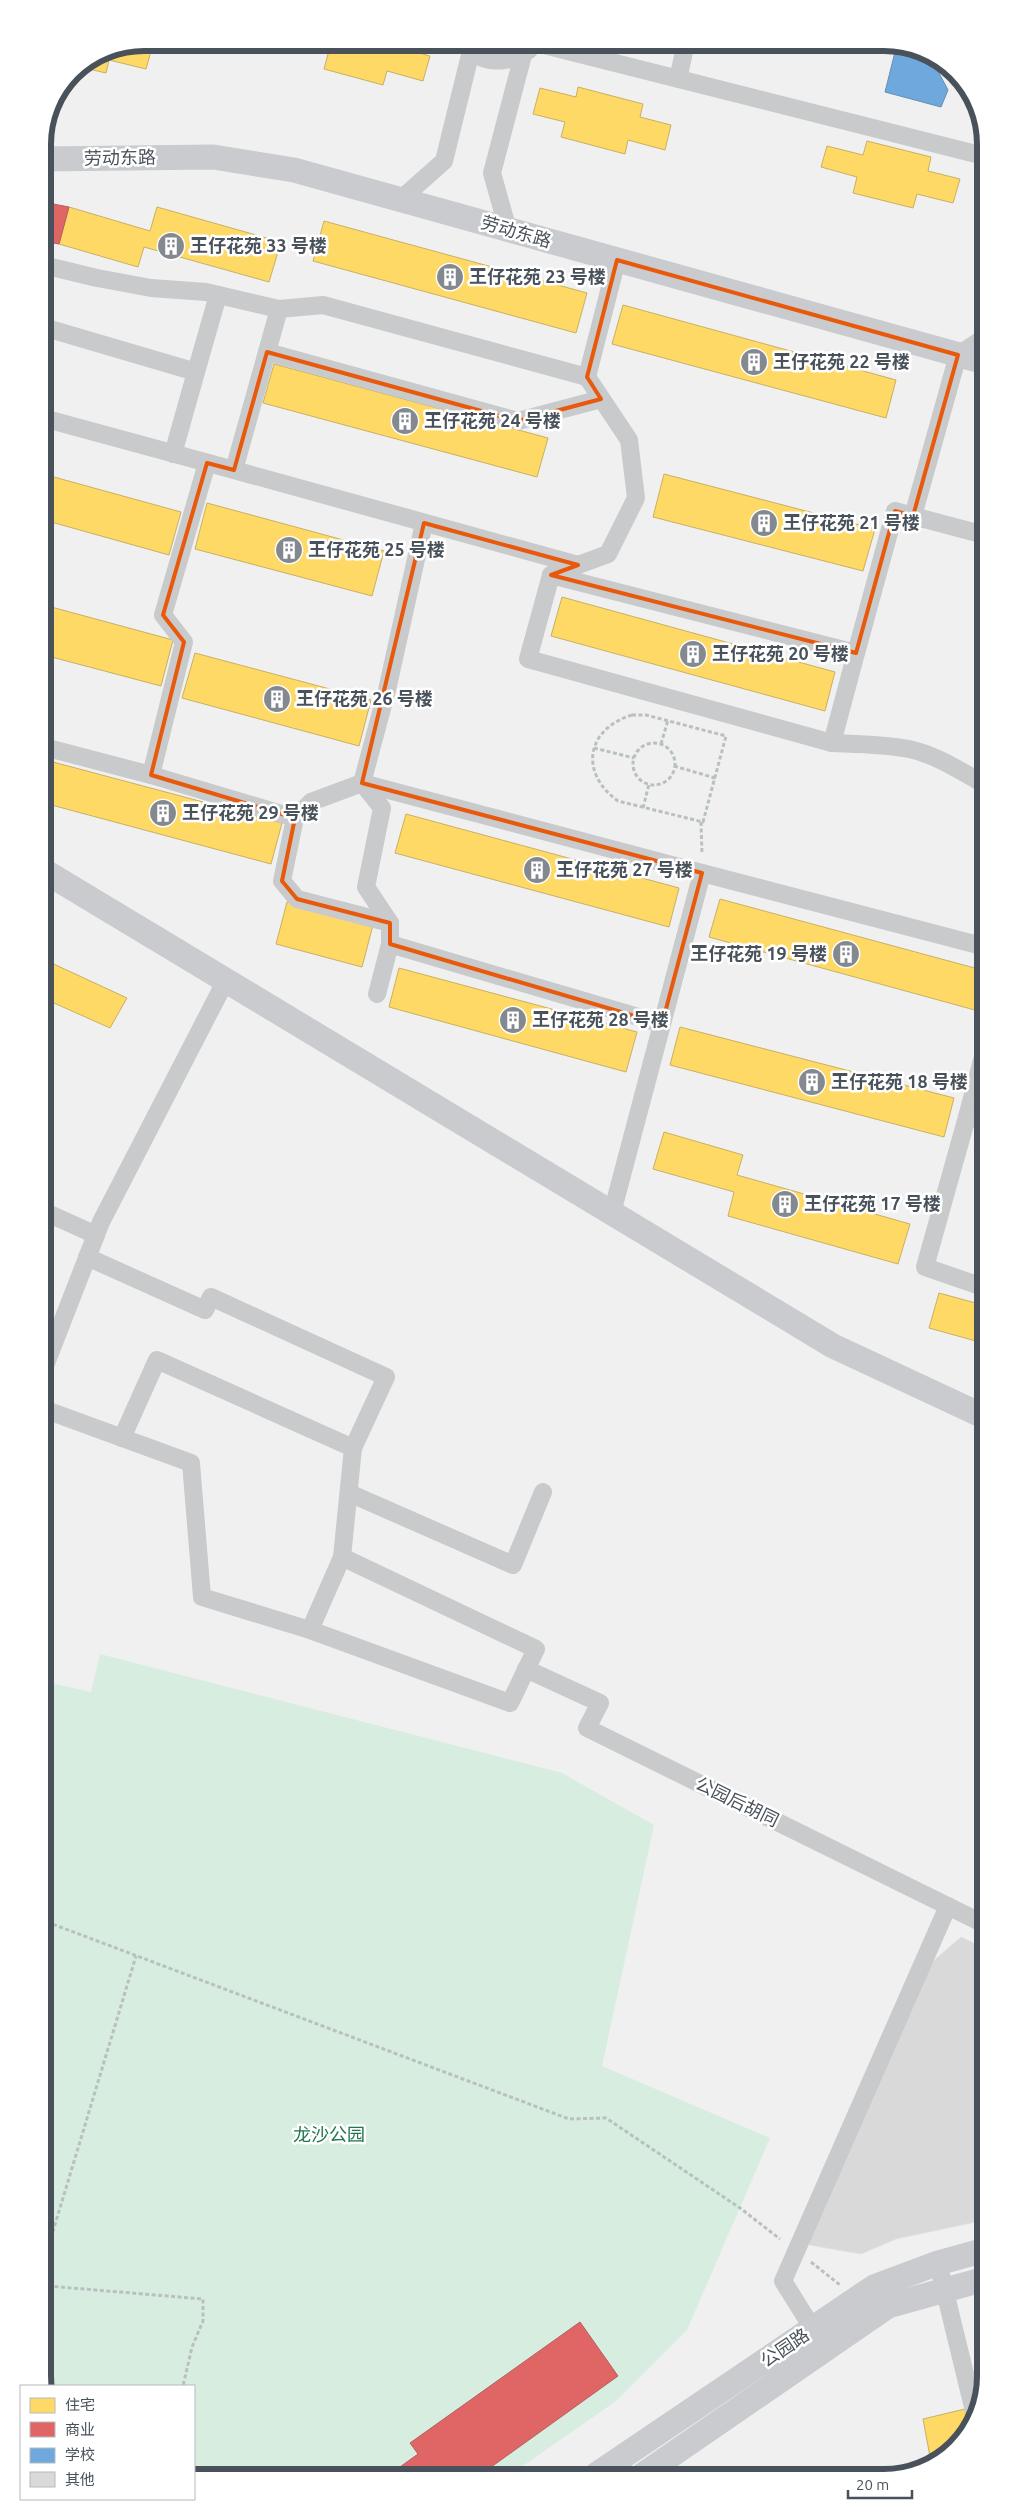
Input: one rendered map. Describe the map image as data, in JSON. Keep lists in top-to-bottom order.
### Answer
{
  "streets": {
    "main road": ["劳动东路", "公园路"],
    "street": ["公园后胡同"]
  },
  "parks": ["龙沙公园"],
  "places": {
    "building": [
      "王仔花苑 33 号楼",
      "王仔花苑 23 号楼",
      "王仔花苑 22 号楼",
      "王仔花苑 24 号楼",
      "王仔花苑 21 号楼",
      "王仔花苑 25 号楼",
      "王仔花苑 20 号楼",
      "王仔花苑 26 号楼",
      "王仔花苑 29 号楼",
      "王仔花苑 27 号楼",
      "王仔花苑 19 号楼",
      "王仔花苑 28 号楼",
      "王仔花苑 18 号楼",
      "王仔花苑 17 号楼"
    ]
  },
  "legend": [
    "住宅",
    "商业",
    "学校",
    "其他"
  ],
  "scale_bar": "20 m"
}
